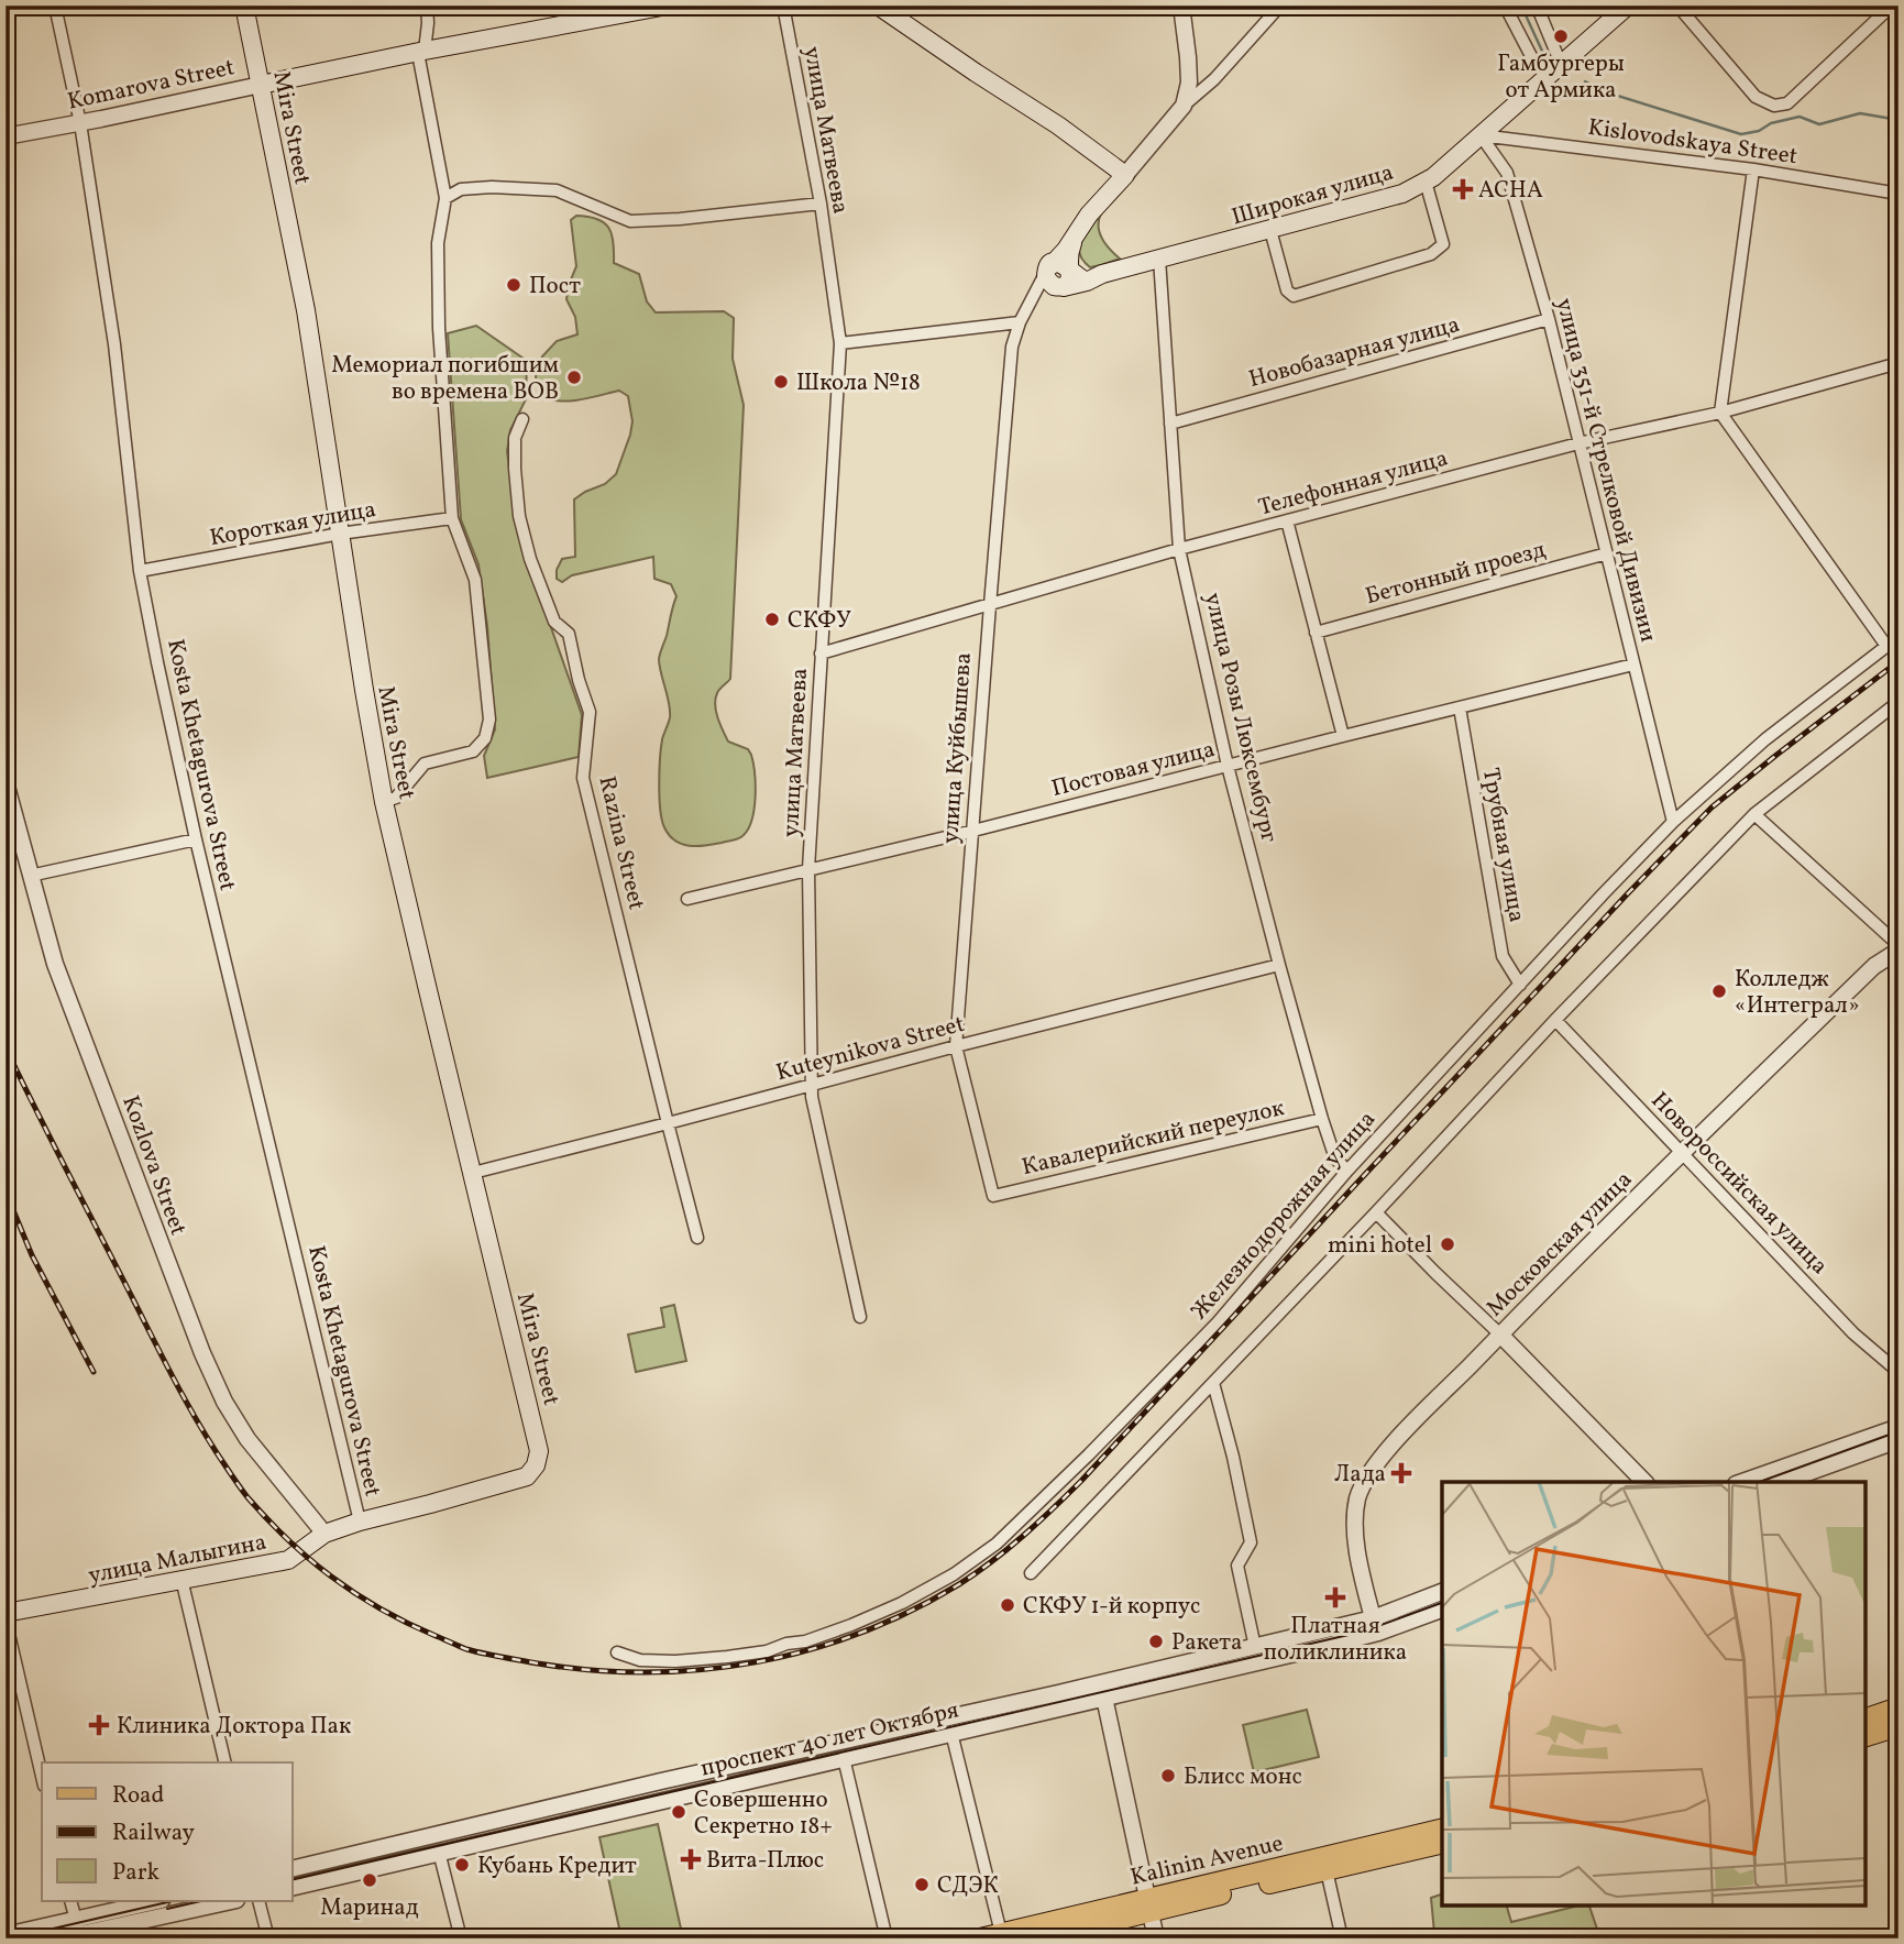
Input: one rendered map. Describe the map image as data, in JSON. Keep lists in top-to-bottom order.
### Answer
{
  "streets": {
    "main road": [
      "Komarova Street",
      "Mira Street",
      "Широкая улица",
      "улица Куйбышева",
      "улица Малыгина",
      "Kalinin Avenue"
    ],
    "street": [
      "улица Матвеева",
      "Kislovodskaya Street",
      "Новобазарная улица",
      "улица 351-й Стрелковой Дивизии",
      "Телефонная улица",
      "Короткая улица",
      "Бетонный проезд",
      "улица Розы Люксембург",
      "Kosta Khetagurova Street",
      "Постовая улица",
      "Razina Street",
      "Трубная улица",
      "Kuteynikova Street",
      "Кавалерийский переулок",
      "Kozlova Street",
      "Новороссийская улица",
      "Железнодорожная улица",
      "Московская улица",
      "проспект 40 лет Октября"
    ]
  },
  "crossings": [
    ["Komarova Street", "Mira Street"],
    ["Komarova Street", "Kosta Khetagurova Street"],
    ["Mira Street", "Короткая улица"],
    ["Mira Street", "Kuteynikova Street"],
    ["Mira Street", "улица Малыгина"],
    ["улица Матвеева", "Телефонная улица"],
    ["улица Матвеева", "Постовая улица"],
    ["улица Матвеева", "Kuteynikova Street"],
    ["Kislovodskaya Street", "Широкая улица"],
    ["Kislovodskaya Street", "улица 351-й Стрелковой Дивизии"],
    ["Широкая улица", "улица 351-й Стрелковой Дивизии"],
    ["Широкая улица", "улица Розы Люксембург"],
    ["Широкая улица", "улица Куйбышева"],
    ["Новобазарная улица", "улица 351-й Стрелковой Дивизии"],
    ["Новобазарная улица", "улица Розы Люксембург"],
    ["улица 351-й Стрелковой Дивизии", "Телефонная улица"],
    ["улица 351-й Стрелковой Дивизии", "Бетонный проезд"],
    ["улица 351-й Стрелковой Дивизии", "Постовая улица"],
    ["улица 351-й Стрелковой Дивизии", "Железнодорожная улица"],
    ["Телефонная улица", "улица Розы Люксембург"],
    ["Телефонная улица", "улица Куйбышева"],
    ["Короткая улица", "Kosta Khetagurova Street"],
    ["улица Розы Люксембург", "Постовая улица"],
    ["улица Розы Люксембург", "Kuteynikova Street"],
    ["улица Розы Люксембург", "Кавалерийский переулок"],
    ["улица Розы Люксембург", "Железнодорожная улица"],
    ["улица Куйбышева", "Постовая улица"],
    ["улица Куйбышева", "Kuteynikova Street"],
    ["улица Куйбышева", "Кавалерийский переулок"],
    ["Kosta Khetagurova Street", "улица Малыгина"],
    ["Постовая улица", "Трубная улица"],
    ["Razina Street", "Kuteynikova Street"],
    ["Трубная улица", "Железнодорожная улица"],
    ["Kozlova Street", "улица Малыгина"],
    ["Новороссийская улица", "Московская улица"],
    ["Московская улица", "проспект 40 лет Октября"]
  ],
  "places": {
    "other": [
      "Гамбургеры от Армика",
      "Пост",
      "Мемориал погибшим во времена ВОВ",
      "Школа №18",
      "СКФУ",
      "Колледж «Интеграл»",
      "mini hotel",
      "СКФУ 1-й корпус",
      "Ракета",
      "Блисс монс",
      "Совершенно Секретно 18+",
      "Кубань Кредит",
      "Маринад",
      "СДЭК"
    ],
    "health": [
      "АСНА",
      "Лада",
      "Платная поликлиника",
      "Клиника Доктора Пак",
      "Вита-Плюс"
    ]
  },
  "legend": ["Road", "Railway", "Park"]
}
